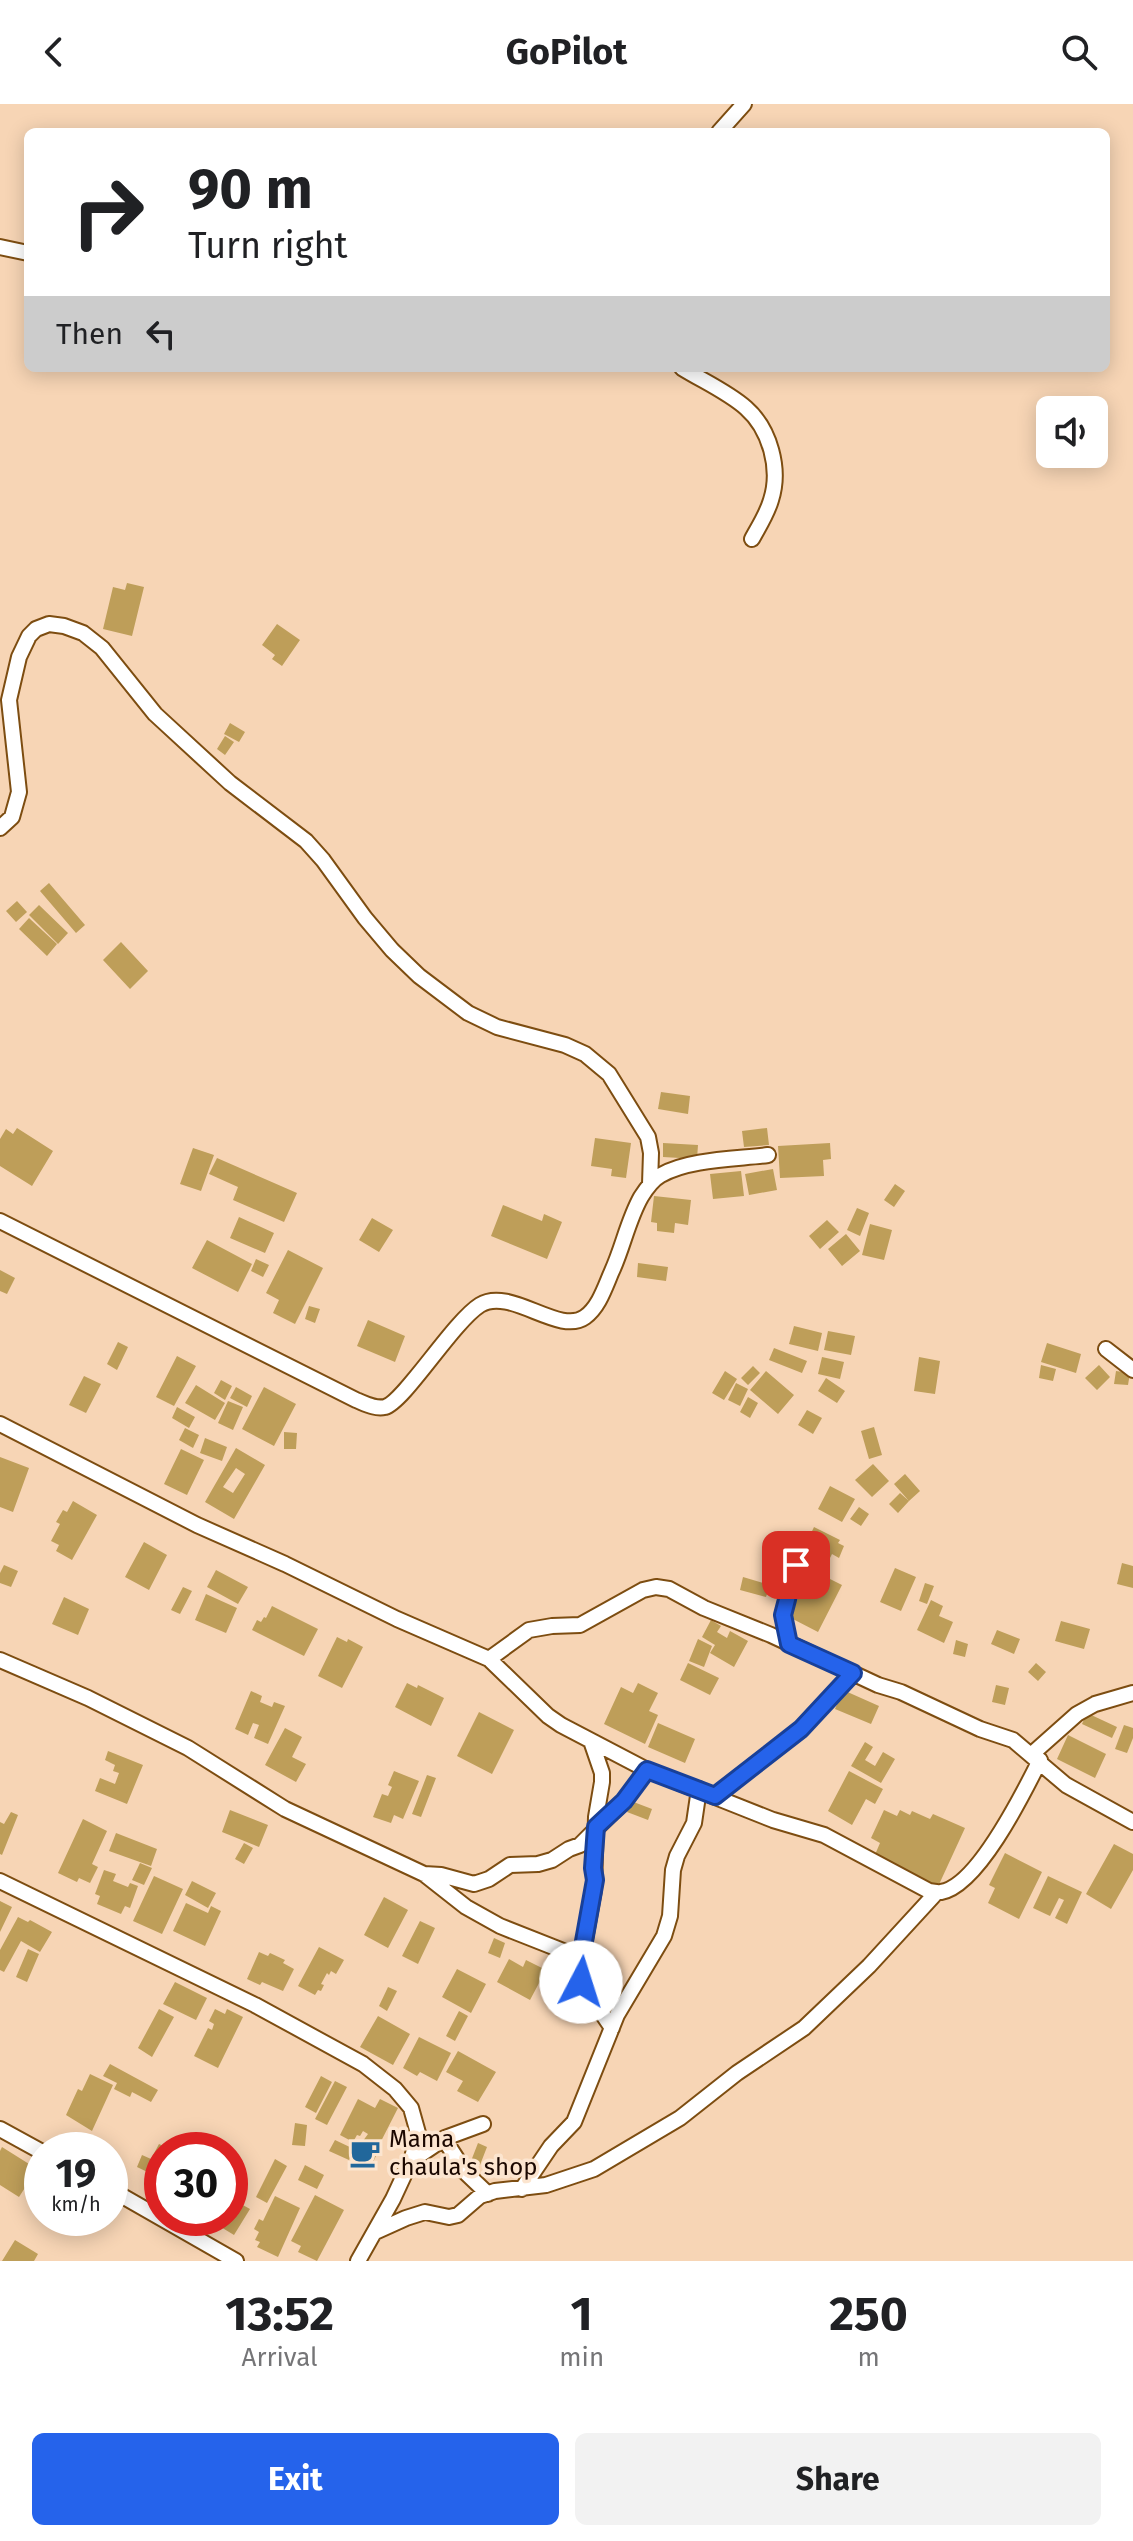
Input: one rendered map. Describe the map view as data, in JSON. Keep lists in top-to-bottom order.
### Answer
{
  "places": {
    "cafe": ["Mama chaula's shop"]
  },
  "page": {
    "header": "GoPilot",
    "turn": ["90 m", "Turn right"],
    "then": "Then",
    "speed": "19 km/h",
    "limit": "30",
    "eta": [
      "13:52",
      "Arrival",
      "1",
      "min",
      "250",
      "m"
    ],
    "buttons": ["Exit", "Share"]
  }
}
